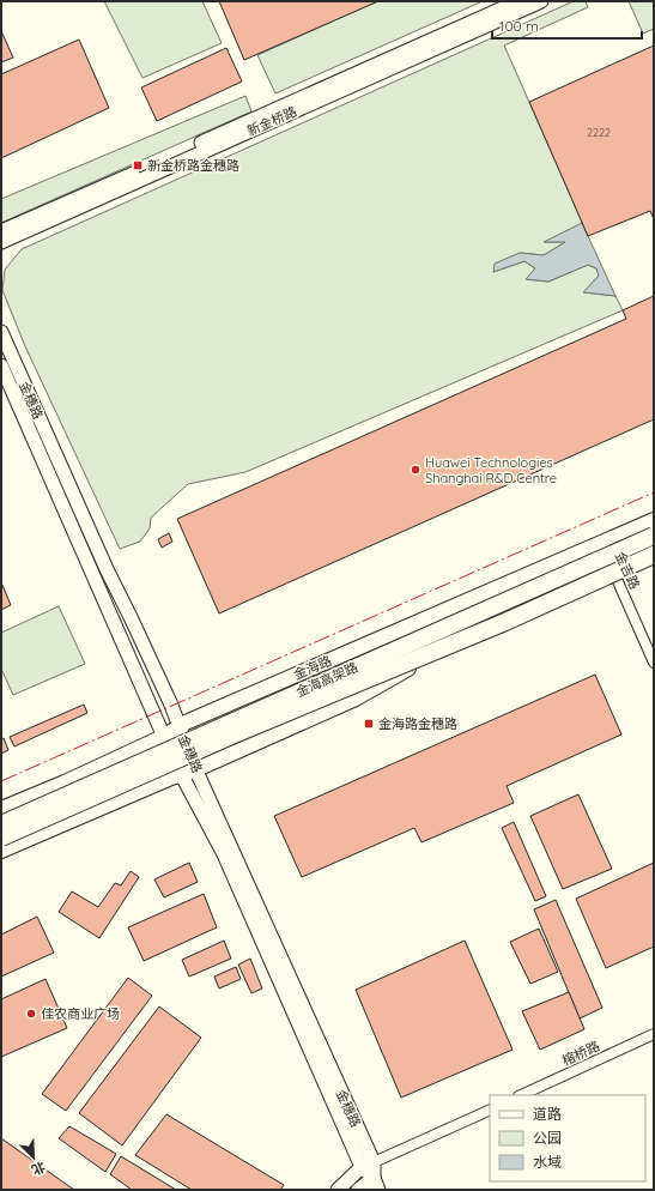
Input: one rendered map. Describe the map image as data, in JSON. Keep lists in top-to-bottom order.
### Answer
{
  "streets": {
    "highway": ["金海高架路"],
    "main road": ["金海路"],
    "street": [
      "新金桥路",
      "金穗路",
      "金吉路",
      "榕桥路"
    ]
  },
  "crossings": [
    ["金穗路", "金海路"],
    ["金吉路", "金海路"]
  ],
  "places": {
    "transit": ["新金桥路金穗路", "金海路金穗路"],
    "other": ["Huawei Technologies Shanghai R&D Centre", "佳农商业广场"]
  },
  "house_numbers": ["2222"],
  "legend": ["道路", "公园", "水域"],
  "scale_bar": "100 m",
  "north": "bottom right"
}
